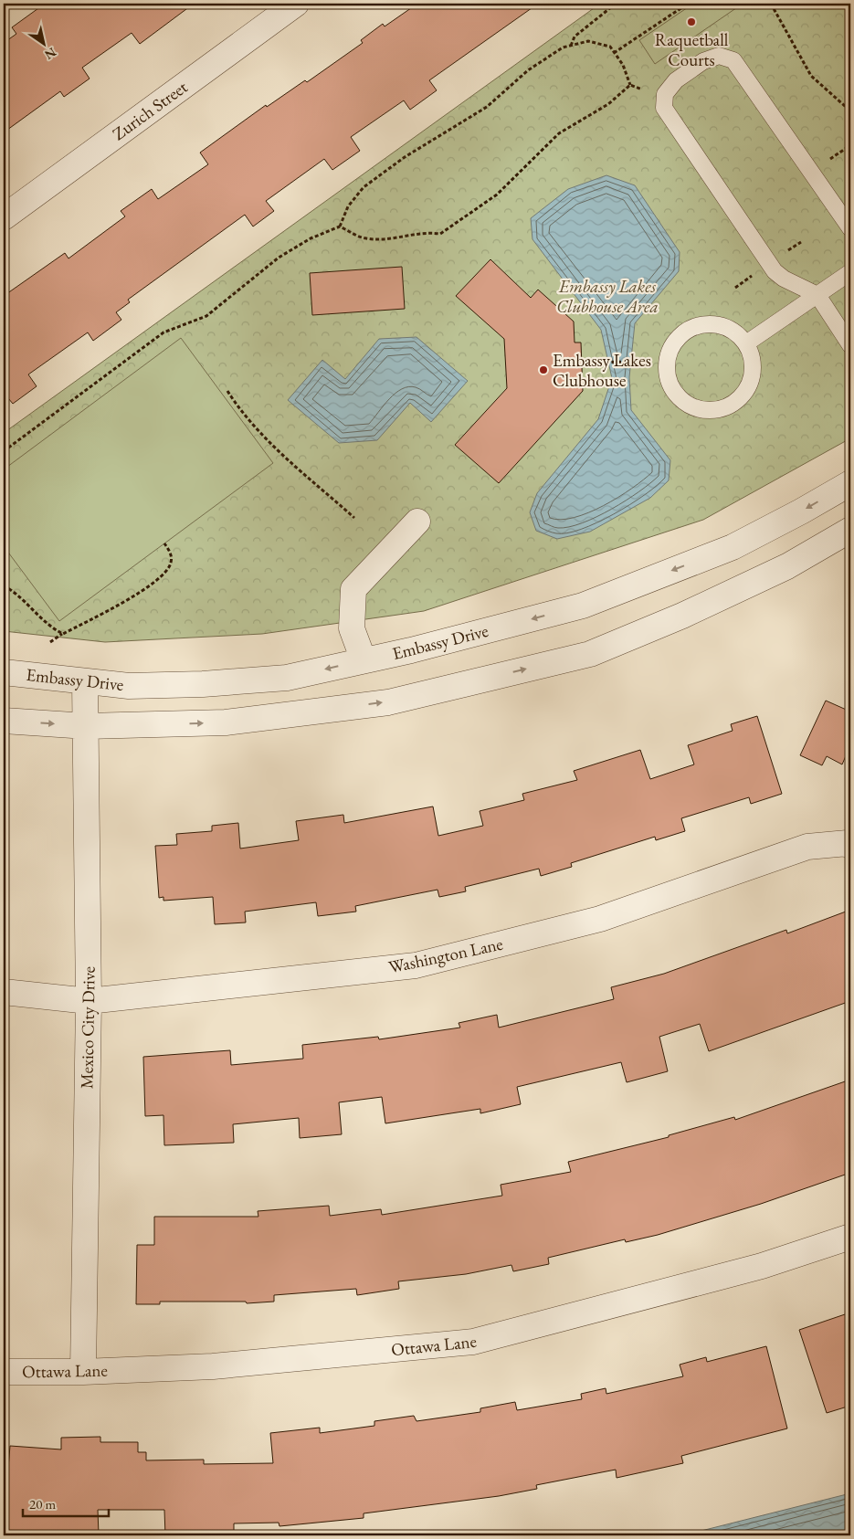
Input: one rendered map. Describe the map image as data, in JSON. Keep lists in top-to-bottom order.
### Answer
{
  "streets": {
    "street": [
      "Zurich Street",
      "Embassy Drive",
      "Washington Lane",
      "Mexico City Drive",
      "Ottawa Lane"
    ]
  },
  "crossings": [
    ["Embassy Drive", "Mexico City Drive"],
    ["Washington Lane", "Mexico City Drive"],
    ["Mexico City Drive", "Ottawa Lane"]
  ],
  "parks": ["Embassy Lakes Clubhouse Area"],
  "places": ["Raquetball Courts", "Embassy Lakes Clubhouse"],
  "scale_bar": "20 m",
  "north": "bottom right"
}
